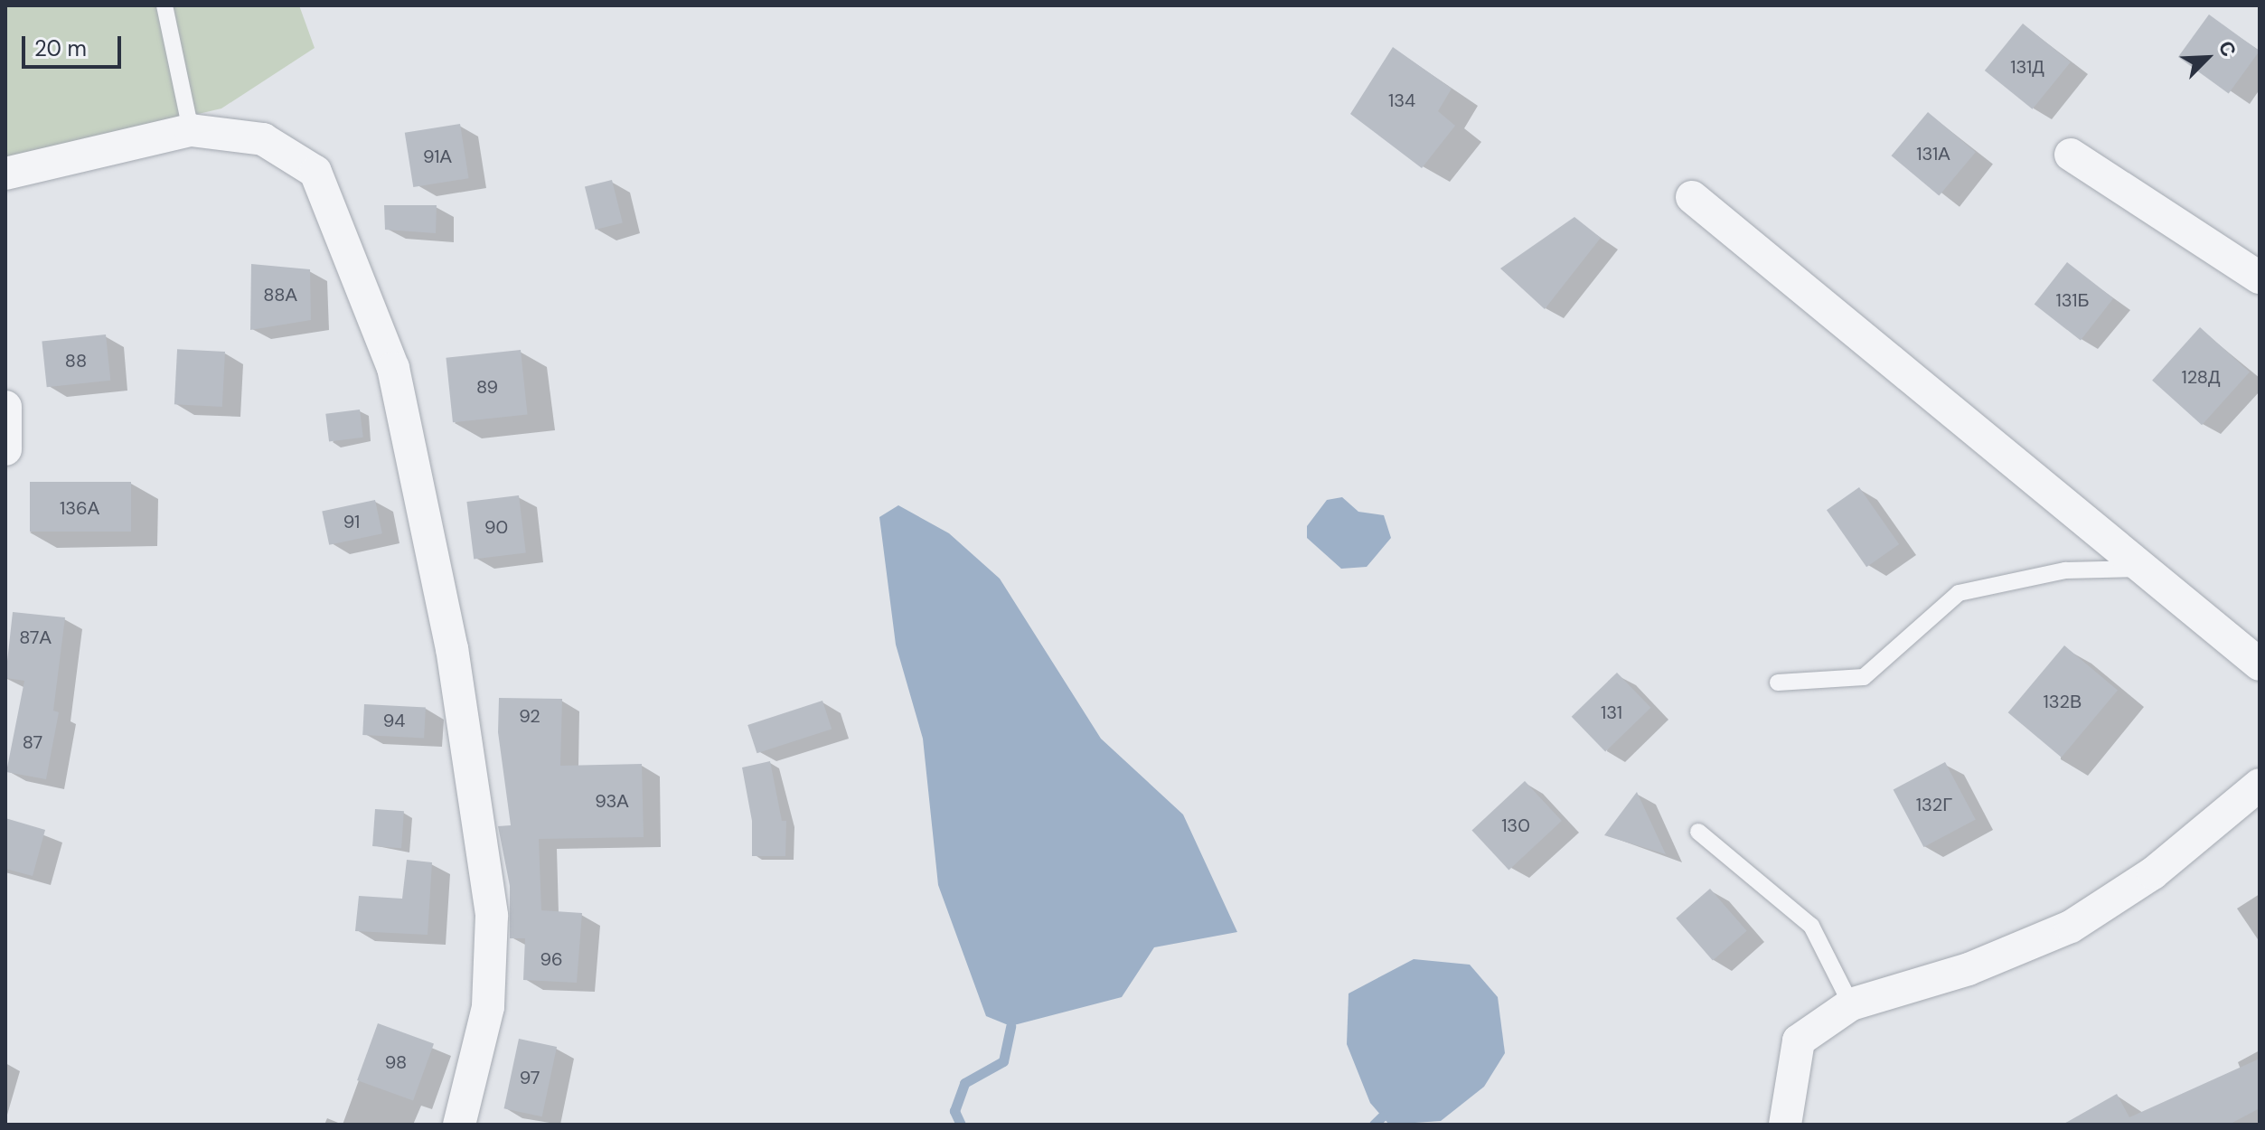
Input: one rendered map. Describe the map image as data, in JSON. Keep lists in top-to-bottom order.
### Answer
{
  "house_numbers": [
    "131Д",
    "134",
    "131А",
    "91А",
    "88А",
    "131Б",
    "88",
    "128Д",
    "89",
    "136А",
    "91",
    "90",
    "87А",
    "132В",
    "131",
    "92",
    "94",
    "87",
    "93А",
    "132Г",
    "130",
    "96",
    "98",
    "97"
  ],
  "scale_bar": "20 m",
  "north": "top right"
}
